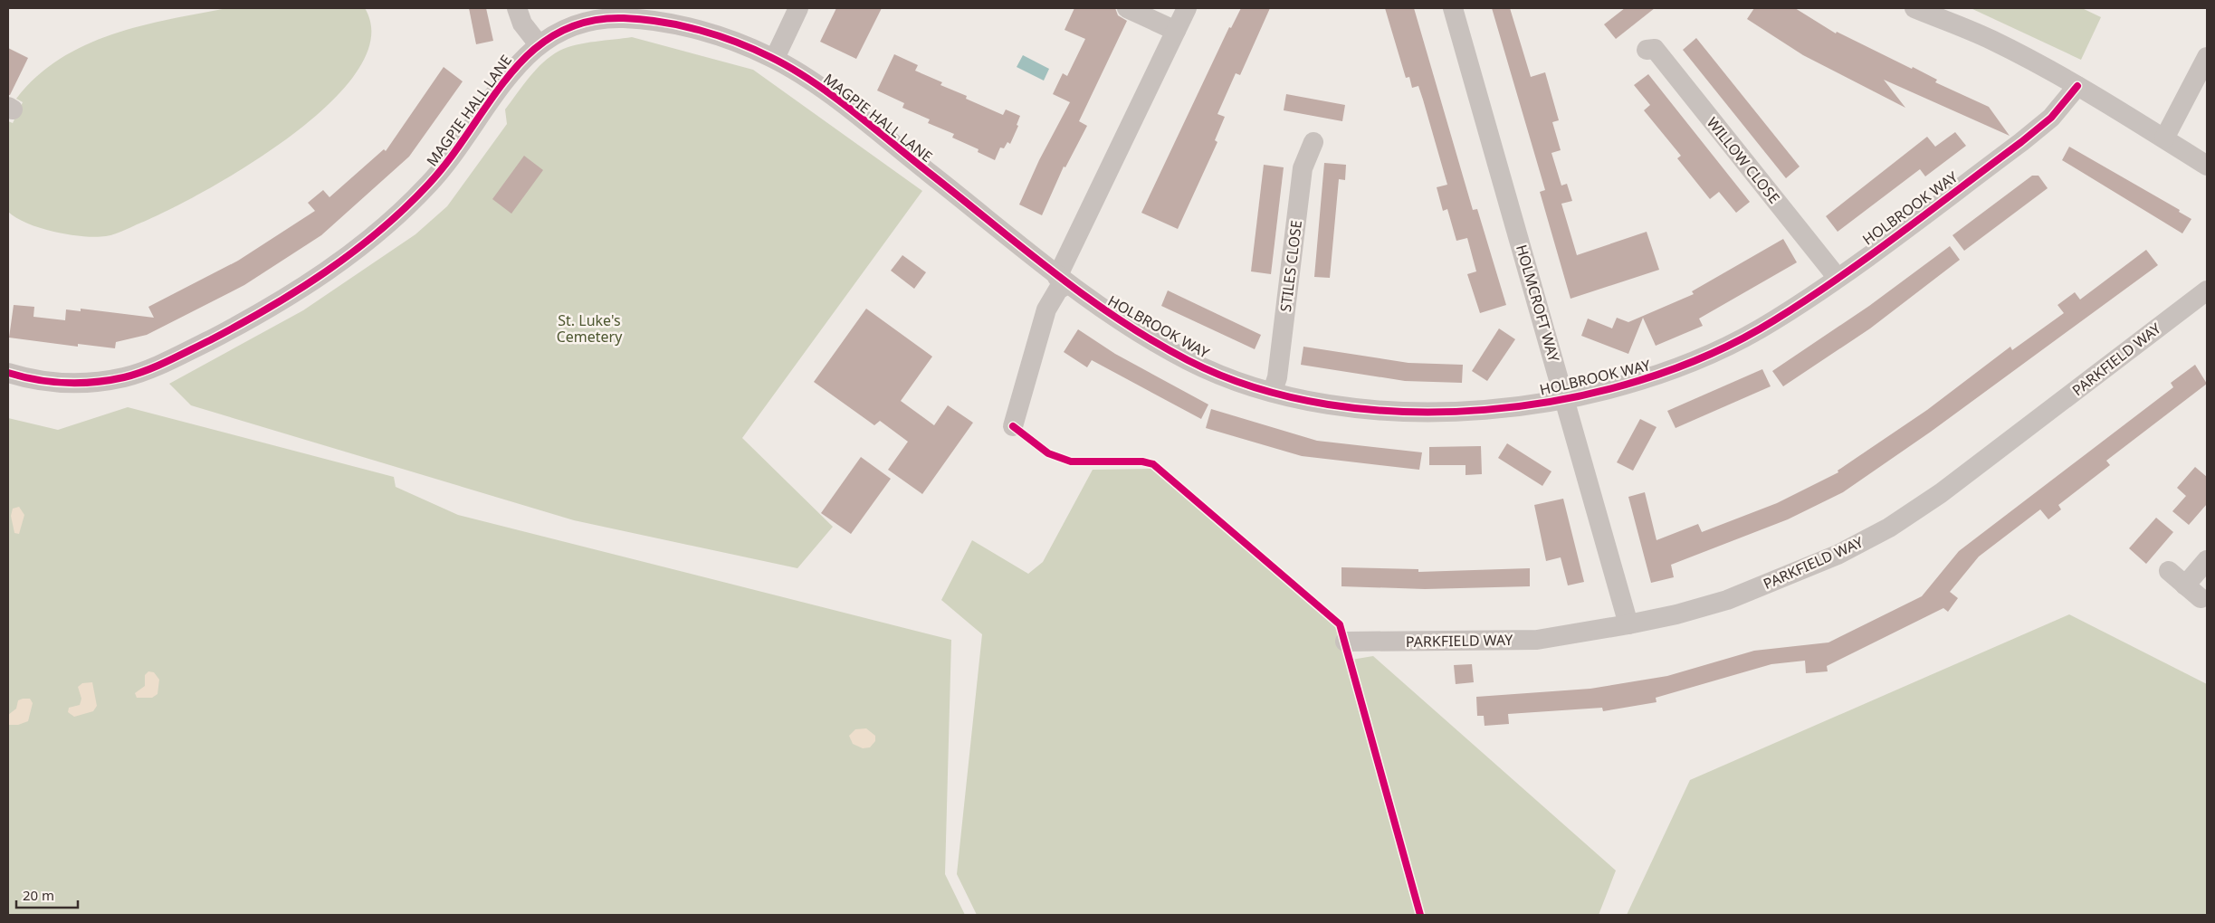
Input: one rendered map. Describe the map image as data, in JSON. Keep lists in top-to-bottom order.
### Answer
{
  "streets": {
    "street": [
      "MAGPIE HALL LANE",
      "WILLOW CLOSE",
      "HOLBROOK WAY",
      "STILES CLOSE",
      "HOLMCROFT WAY",
      "PARKFIELD WAY"
    ]
  },
  "crossings": [
    ["MAGPIE HALL LANE", "HOLBROOK WAY"],
    ["WILLOW CLOSE", "HOLBROOK WAY"],
    ["HOLBROOK WAY", "STILES CLOSE"],
    ["HOLBROOK WAY", "HOLMCROFT WAY"],
    ["HOLMCROFT WAY", "PARKFIELD WAY"]
  ],
  "parks": ["St. Luke's Cemetery"],
  "scale_bar": "20 m"
}
